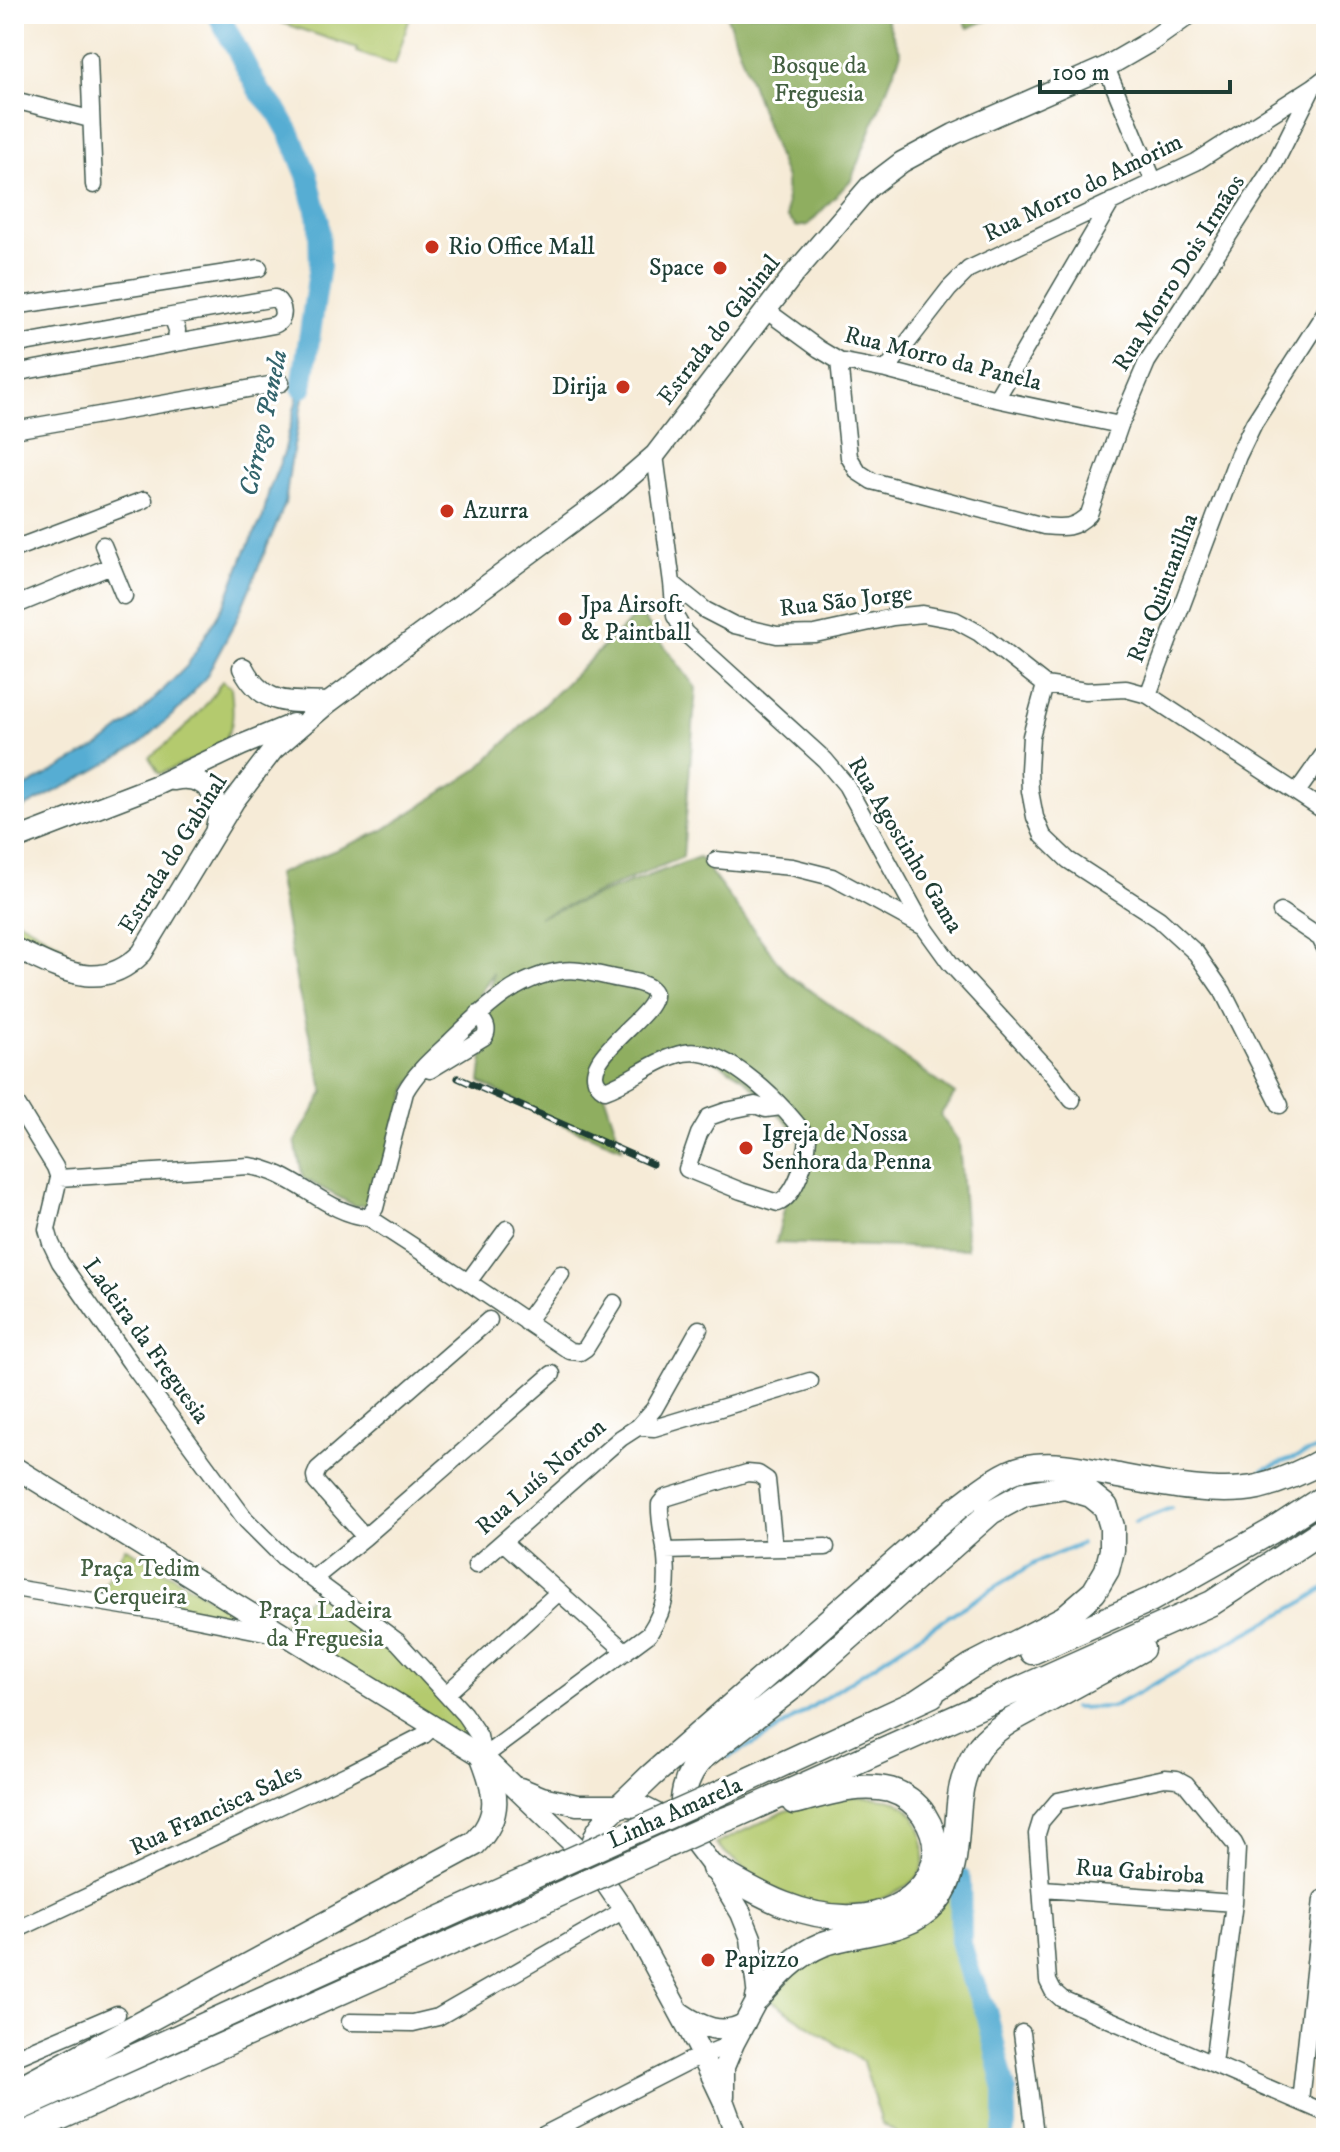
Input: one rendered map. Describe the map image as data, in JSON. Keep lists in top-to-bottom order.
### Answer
{
  "streets": {
    "highway": ["Linha Amarela"],
    "main road": ["Estrada do Gabinal"],
    "street": [
      "Rua Morro do Amorim",
      "Rua Morro Dois Irmãos",
      "Rua Morro da Panela",
      "Rua Quintanilha",
      "Rua São Jorge",
      "Rua Agostinho Gama",
      "Ladeira da Freguesia",
      "Rua Luís Norton",
      "Rua Francisca Sales",
      "Rua Gabiroba"
    ]
  },
  "crossings": [
    ["Rua Morro do Amorim", "Rua Morro Dois Irmãos"],
    ["Rua Morro do Amorim", "Rua Morro da Panela"],
    ["Rua Morro Dois Irmãos", "Rua Morro da Panela"],
    ["Estrada do Gabinal", "Rua Morro da Panela"],
    ["Rua Quintanilha", "Rua São Jorge"],
    ["Rua São Jorge", "Rua Agostinho Gama"]
  ],
  "water": ["Córrego Panela"],
  "parks": ["Bosque da Freguesia", "Praça Tedim Cerqueira", "Praça Ladeira da Freguesia"],
  "places": [
    "Rio Office Mall",
    "Space",
    "Dirija",
    "Azurra",
    "Jpa Airsoft & Paintball",
    "Igreja de Nossa Senhora da Penna",
    "Papizzo"
  ],
  "scale_bar": "100 m"
}
